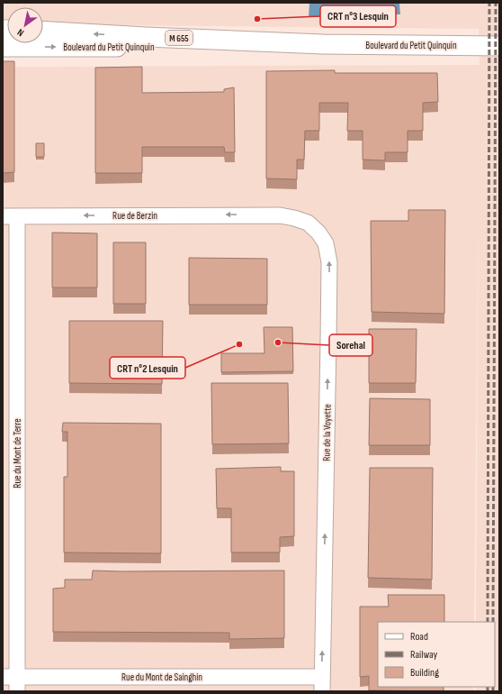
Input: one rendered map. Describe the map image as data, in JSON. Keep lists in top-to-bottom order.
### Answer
{
  "streets": {
    "main road": ["M 655", "Boulevard du Petit Quinquin"],
    "street": [
      "Rue de Berzin",
      "Rue de la Voyette",
      "Rue du Mont de Terre",
      "Rue du Mont de Sainghin"
    ]
  },
  "crossings": [
    ["Rue de Berzin", "Rue de la Voyette"],
    ["Rue de Berzin", "Rue du Mont de Terre"],
    ["Rue de la Voyette", "Rue du Mont de Sainghin"],
    ["Rue du Mont de Terre", "Rue du Mont de Sainghin"]
  ],
  "one_way": ["Rue de Berzin", "Rue de la Voyette"],
  "places": ["CRT n°3 Lesquin", "Sorehal", "CRT n°2 Lesquin"],
  "legend": ["Road", "Railway", "Building"],
  "north": "bottom left"
}
